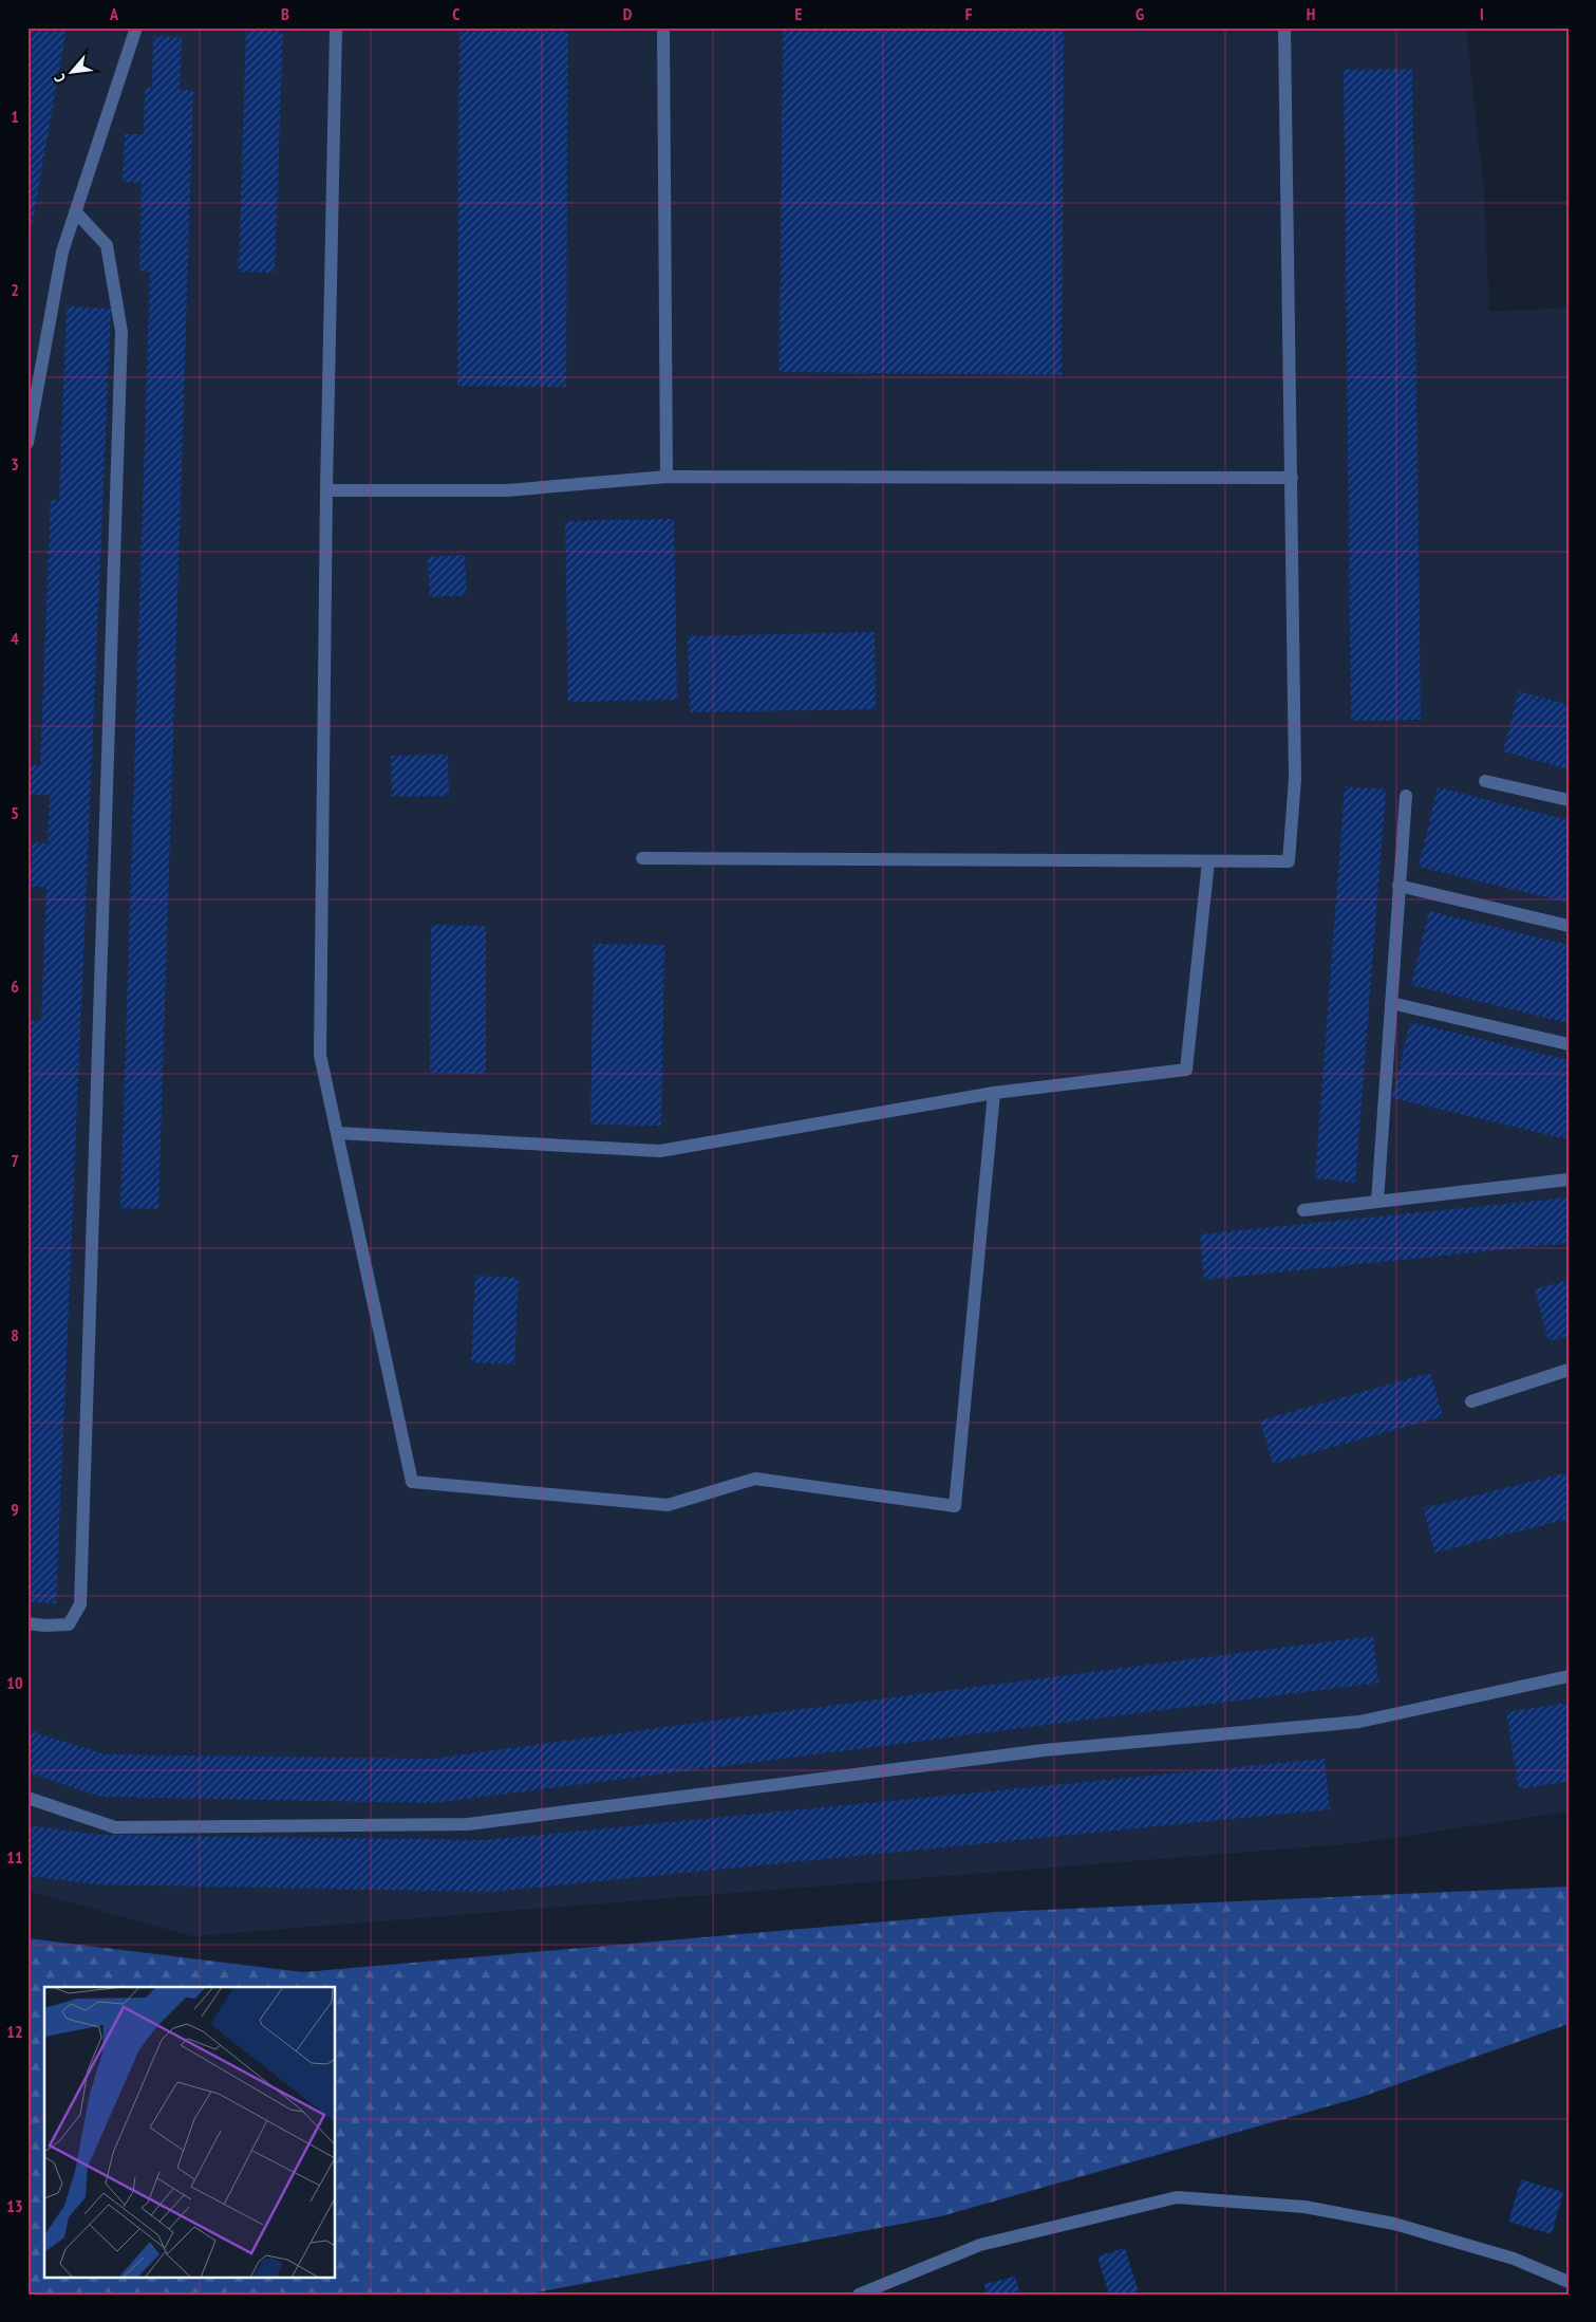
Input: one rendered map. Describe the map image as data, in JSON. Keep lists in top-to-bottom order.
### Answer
{
  "north": "bottom left",
  "grid": {
    "columns": [
      "A",
      "B",
      "C",
      "D",
      "E",
      "F",
      "G",
      "H",
      "I"
    ],
    "rows": [
      "1",
      "2",
      "3",
      "4",
      "5",
      "6",
      "7",
      "8",
      "9",
      "10",
      "11",
      "12",
      "13"
    ]
  }
}
